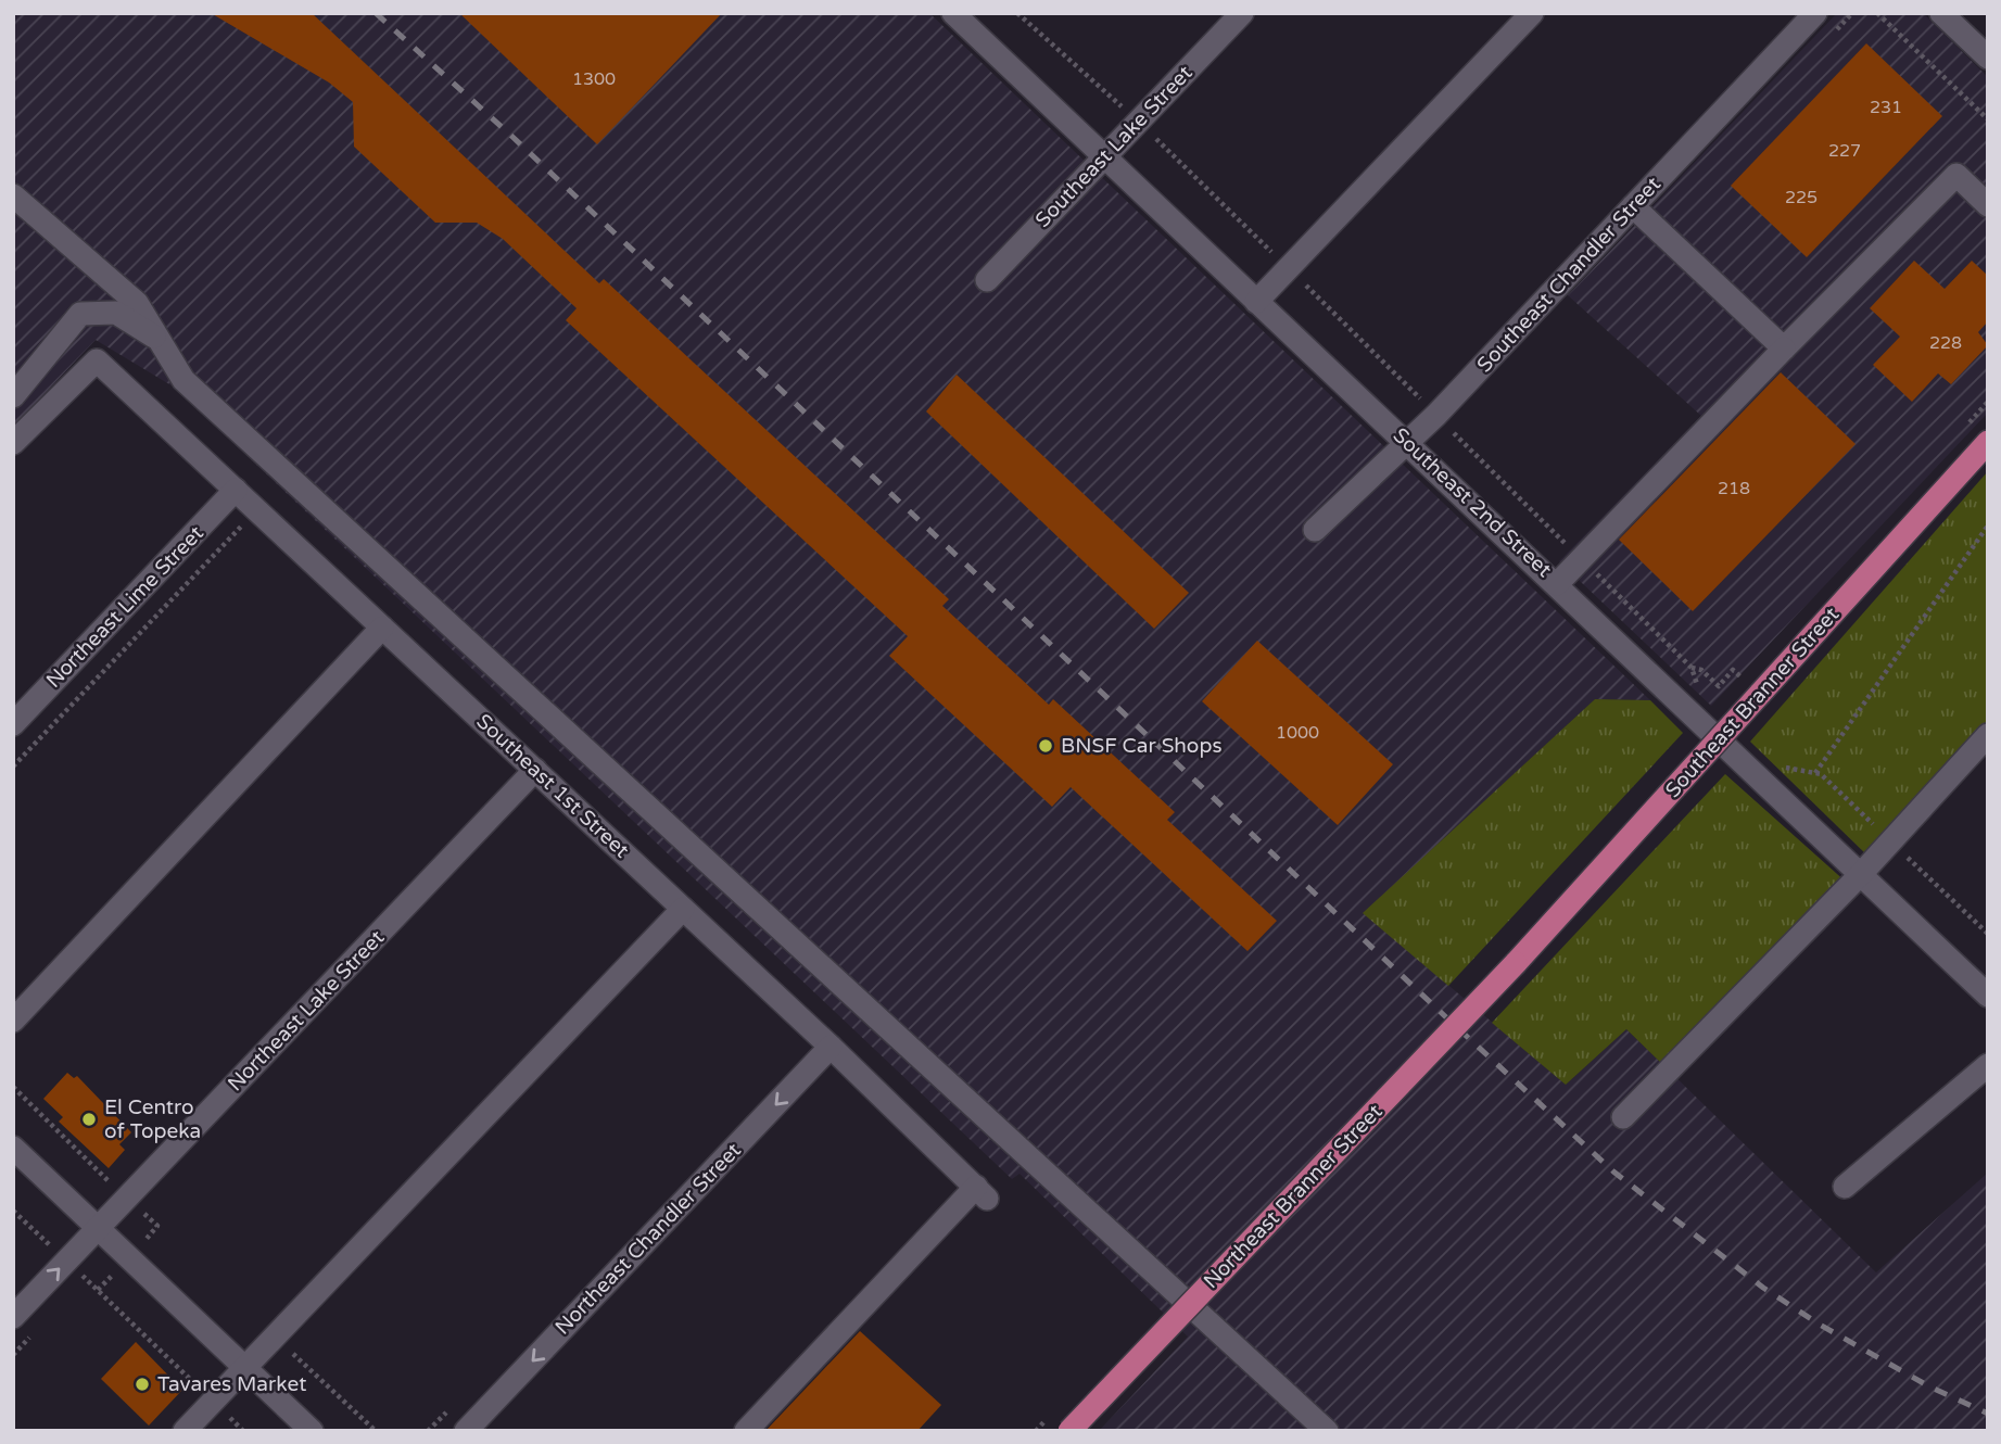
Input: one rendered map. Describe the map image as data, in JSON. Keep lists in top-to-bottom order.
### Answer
{
  "streets": {
    "main road": ["Southeast Branner Street", "Northeast Branner Street"],
    "street": [
      "Southeast Lake Street",
      "Southeast Chandler Street",
      "Southeast 2nd Street",
      "Northeast Lime Street",
      "Southeast 1st Street",
      "Northeast Lake Street",
      "Northeast Chandler Street"
    ]
  },
  "crossings": [
    ["Southeast Lake Street", "Southeast 2nd Street"],
    ["Southeast Chandler Street", "Southeast 2nd Street"],
    ["Northeast Lime Street", "Southeast 1st Street"],
    ["Southeast Branner Street", "Northeast Branner Street"],
    ["Southeast 1st Street", "Northeast Lake Street"],
    ["Southeast 1st Street", "Northeast Chandler Street"]
  ],
  "places": ["BNSF Car Shops", "El Centro of Topeka", "Tavares Market"],
  "house_numbers": [
    "1300",
    "231",
    "227",
    "225",
    "228",
    "218",
    "1000"
  ]
}
